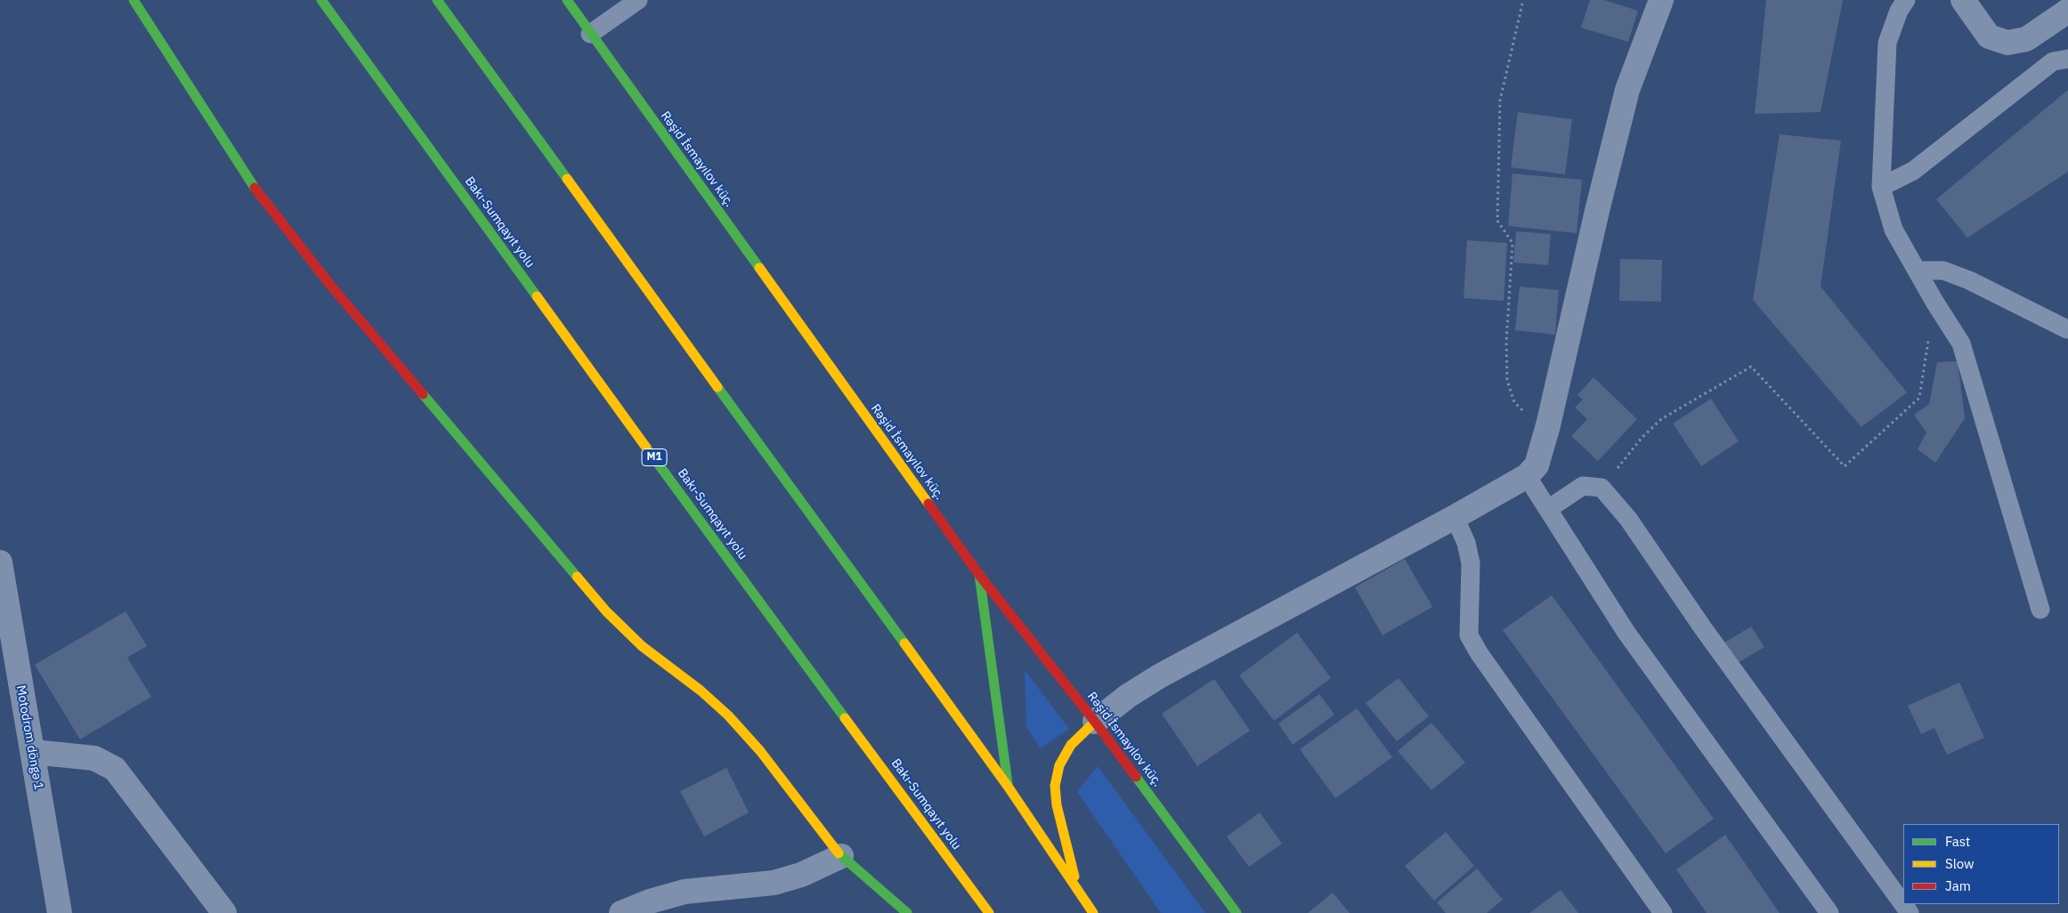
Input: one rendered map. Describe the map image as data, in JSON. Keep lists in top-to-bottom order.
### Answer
{
  "streets": {
    "main road": ["Rəşid İsmayılov küç.", "Bakı-Sumqayıt yolu", "M1"],
    "street": ["Motodrom döngə 1"]
  },
  "legend": ["Fast", "Slow", "Jam"]
}
